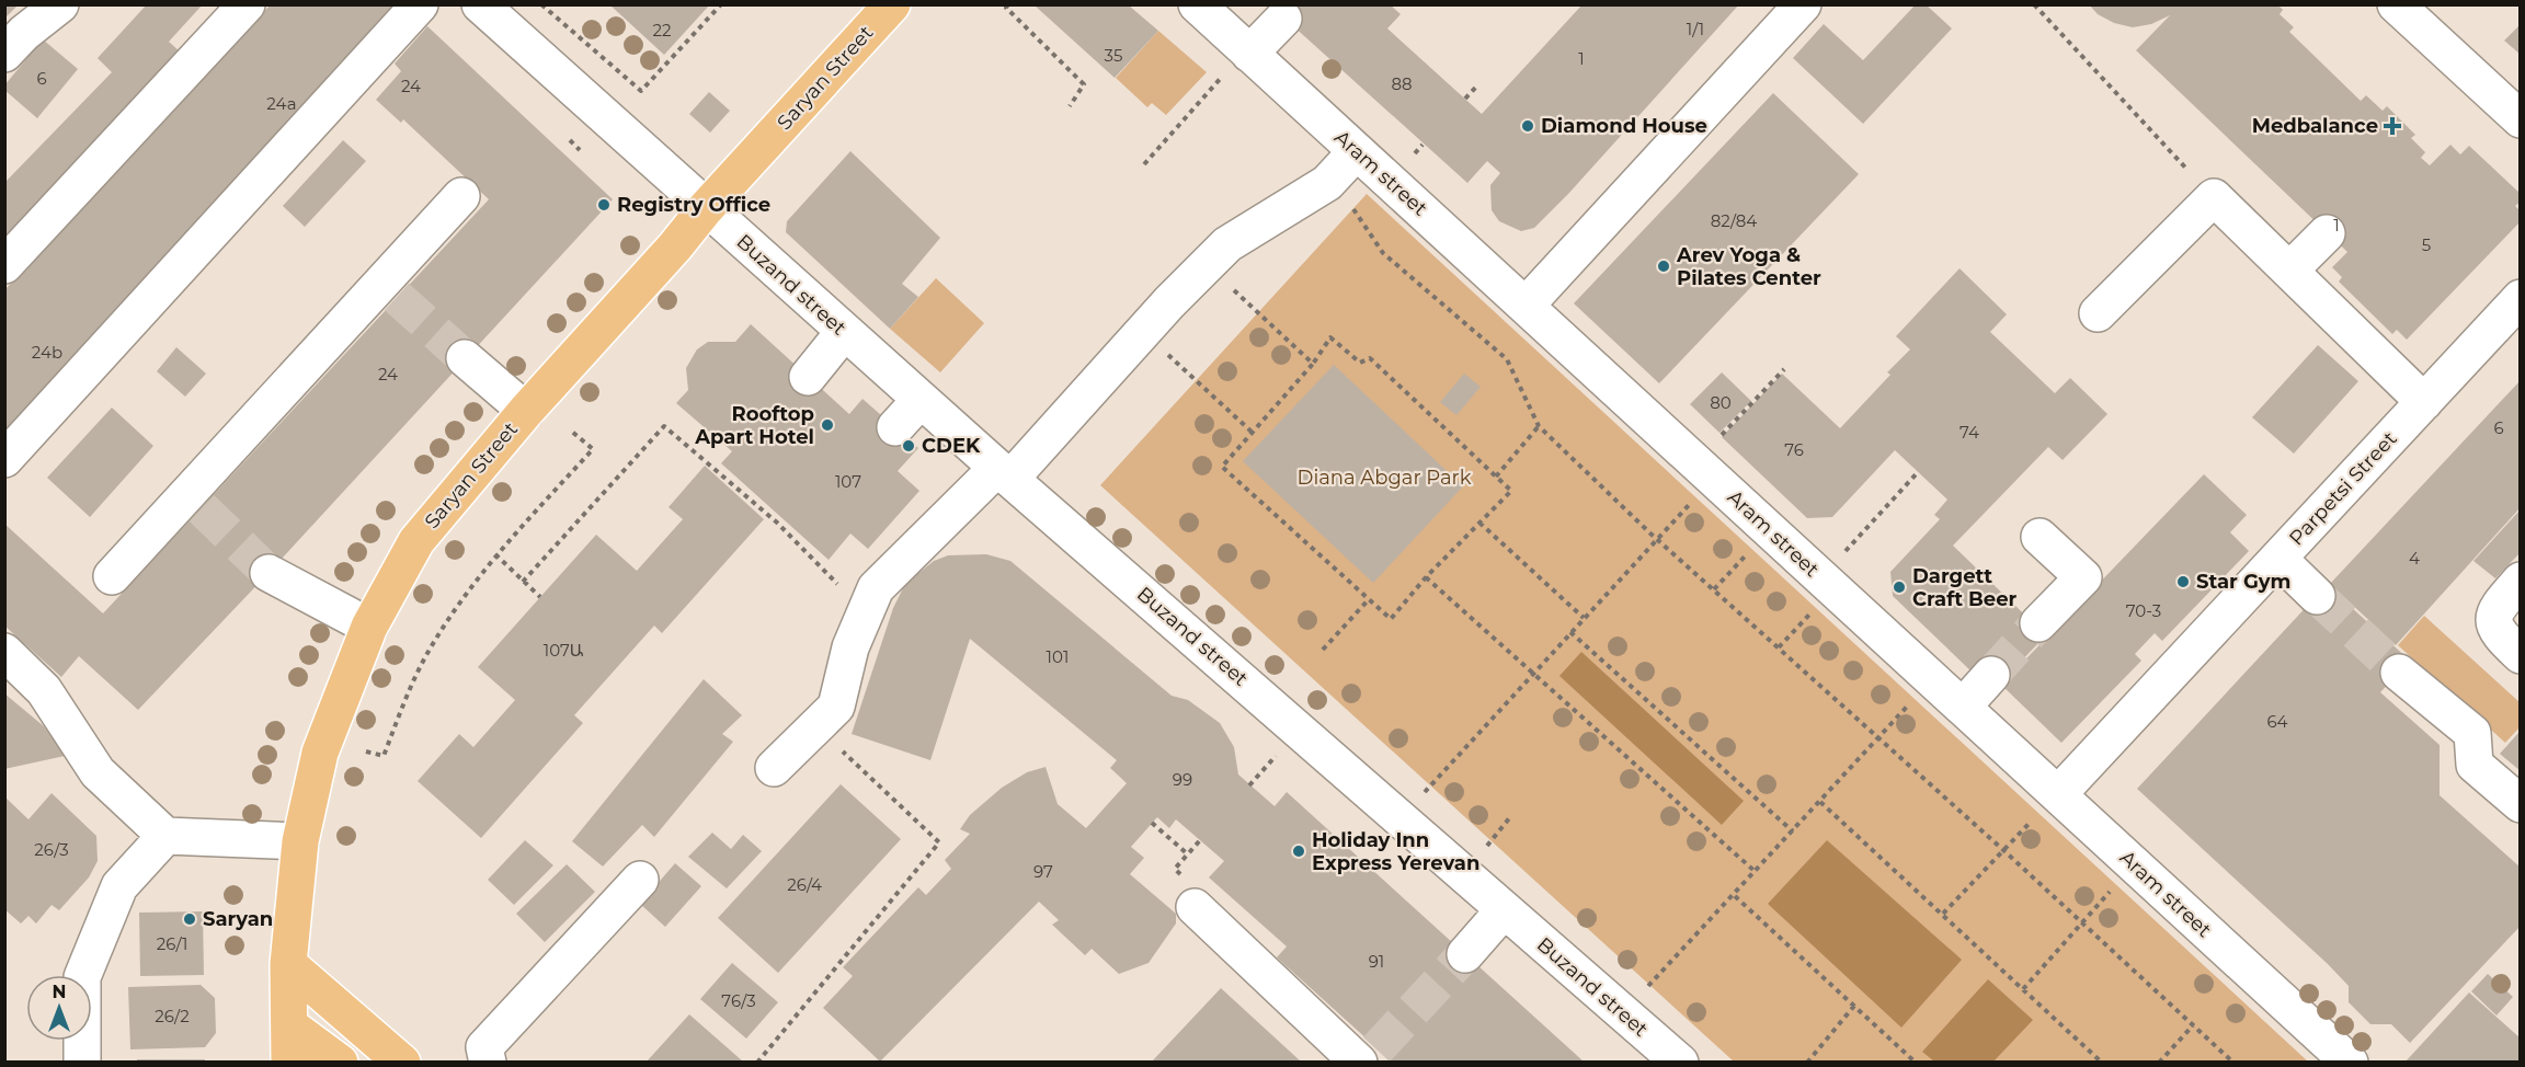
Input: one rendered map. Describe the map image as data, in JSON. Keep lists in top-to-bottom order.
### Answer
{
  "streets": {
    "main road": ["Saryan Street"],
    "street": ["Aram street", "Buzand street", "Parpetsi Street"]
  },
  "crossings": [
    ["Saryan Street", "Buzand street"],
    ["Aram street", "Parpetsi Street"]
  ],
  "parks": ["Diana Abgar Park"],
  "places": {
    "other": [
      "Diamond House",
      "Registry Office",
      "Arev Yoga & Pilates Center",
      "Rooftop Apart Hotel",
      "CDEK",
      "Star Gym",
      "Dargett Craft Beer",
      "Holiday Inn Express Yerevan",
      "Saryan"
    ],
    "health": ["Medbalance"]
  },
  "house_numbers": [
    "1/1",
    "22",
    "35",
    "1",
    "6",
    "88",
    "24",
    "24a",
    "82/84",
    "1",
    "5",
    "24b",
    "24",
    "80",
    "6",
    "74",
    "76",
    "107",
    "4",
    "70-3",
    "107Ա",
    "101",
    "64",
    "99",
    "26/3",
    "97",
    "26/4",
    "26/1",
    "91",
    "76/3",
    "26/2"
  ],
  "north": "top"
}
